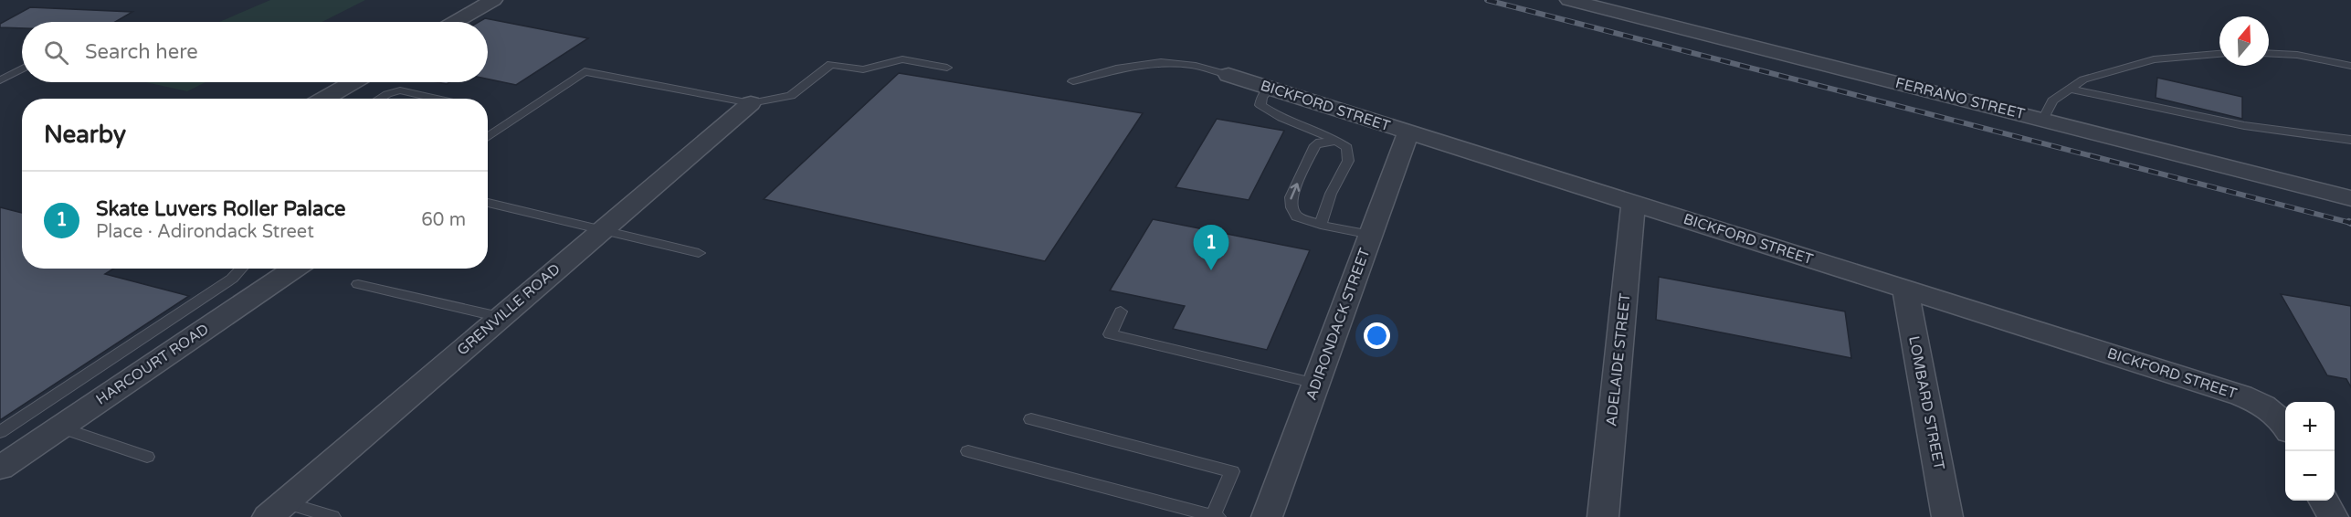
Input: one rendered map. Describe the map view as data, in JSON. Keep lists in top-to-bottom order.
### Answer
{
  "streets": {
    "street": [
      "FERRANO STREET",
      "BICKFORD STREET",
      "GRENVILLE ROAD",
      "ADIRONDACK STREET",
      "ADELAIDE STREET",
      "HARCOURT ROAD",
      "LOMBARD STREET"
    ]
  },
  "crossings": [
    ["BICKFORD STREET", "ADIRONDACK STREET"],
    ["BICKFORD STREET", "ADELAIDE STREET"],
    ["BICKFORD STREET", "LOMBARD STREET"]
  ],
  "north": "top",
  "page": {
    "search": "Search here",
    "heading": "Nearby",
    "list": [
      {
        "mark": "1",
        "name": "Skate Luvers Roller Palace",
        "note": "Place · Adirondack Street",
        "value": "60 m"
      }
    ],
    "pins": "1",
    "map_buttons": ["+", "−"]
  }
}
